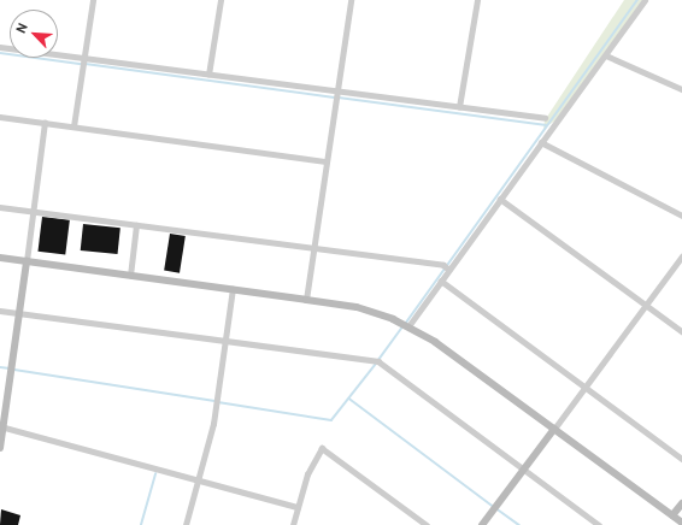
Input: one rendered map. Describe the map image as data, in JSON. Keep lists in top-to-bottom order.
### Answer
{
  "north": "top left"
}
